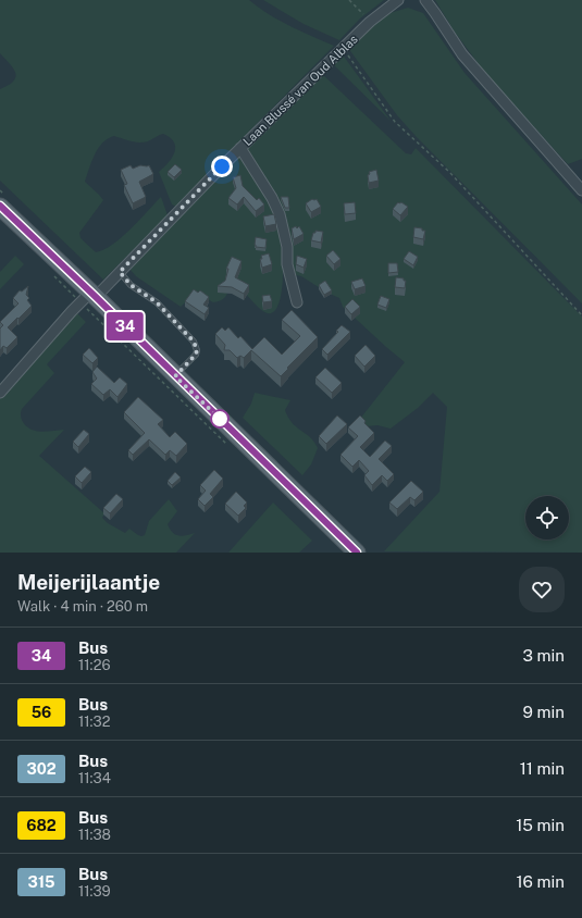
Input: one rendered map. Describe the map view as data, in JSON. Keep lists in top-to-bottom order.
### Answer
{
  "streets": {
    "street": ["Laan Blussé van Oud Alblas"]
  },
  "lines": ["bus line 34"],
  "page": {
    "on_map": "34",
    "heading": ["Meijerijlaantje", "Walk · 4 min · 260 m"],
    "list": [
      {
        "mark": "34",
        "name": "Bus",
        "note": "11:26",
        "value": "3 min"
      },
      {
        "mark": "56",
        "name": "Bus",
        "note": "11:32",
        "value": "9 min"
      },
      {
        "mark": "302",
        "name": "Bus",
        "note": "11:34",
        "value": "11 min"
      },
      {
        "mark": "682",
        "name": "Bus",
        "note": "11:38",
        "value": "15 min"
      },
      {
        "mark": "315",
        "name": "Bus",
        "note": "11:39",
        "value": "16 min"
      }
    ]
  }
}
